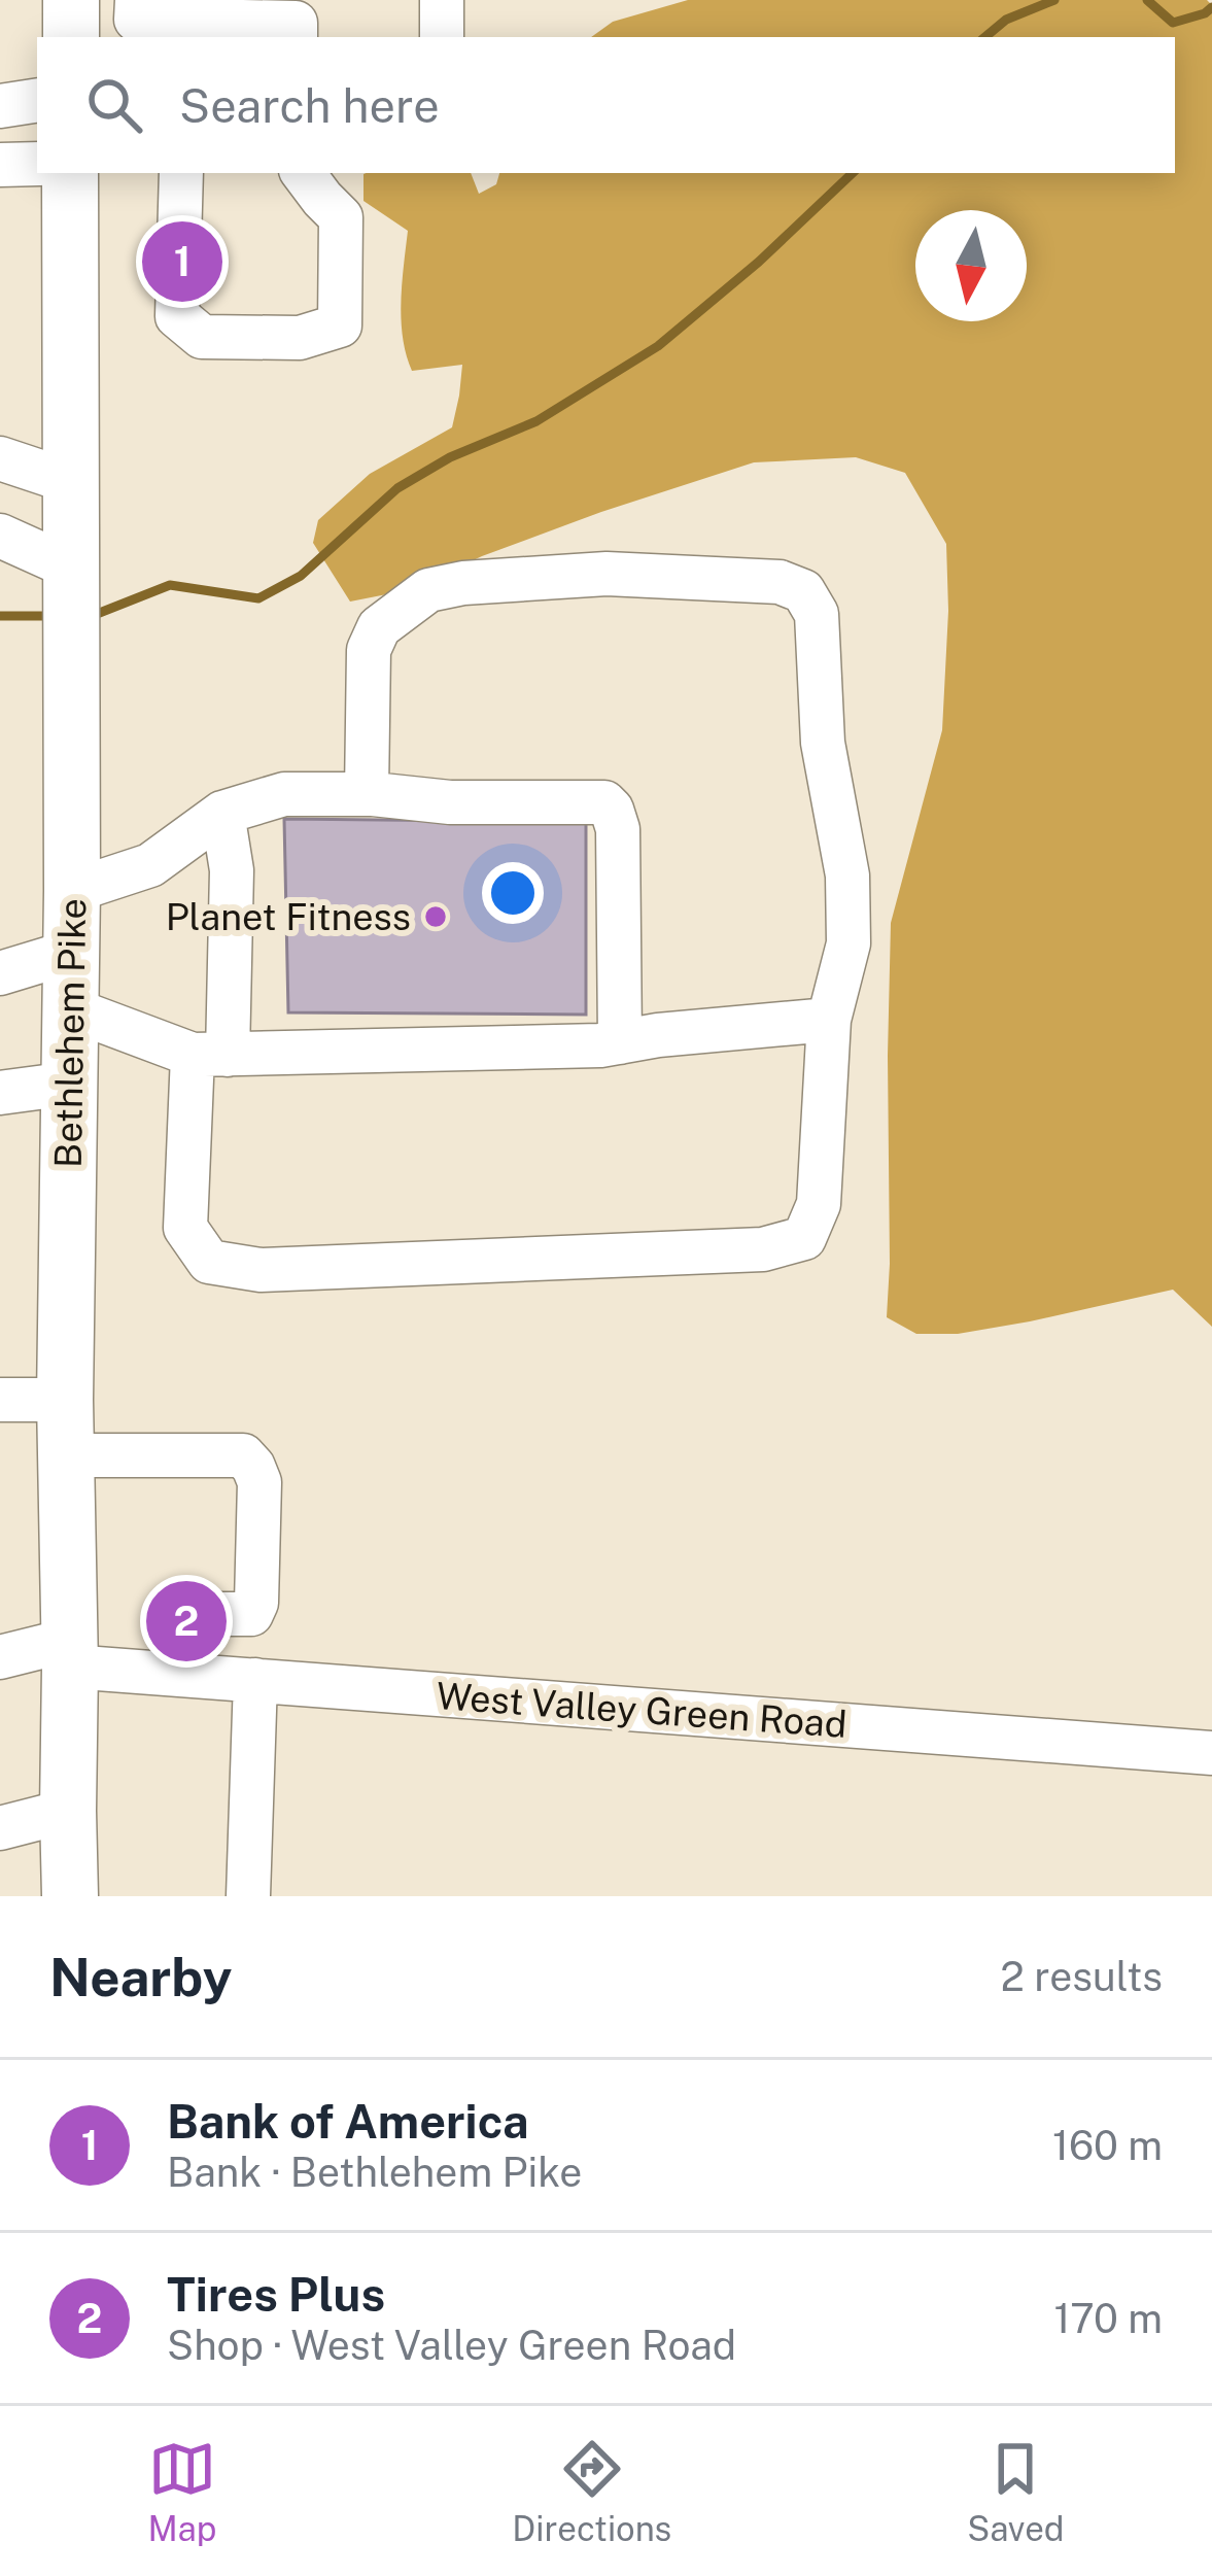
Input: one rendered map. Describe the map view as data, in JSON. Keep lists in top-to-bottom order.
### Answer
{
  "streets": {
    "main road": ["Bethlehem Pike"],
    "street": ["West Valley Green Road"]
  },
  "crossings": [
    ["Bethlehem Pike", "West Valley Green Road"]
  ],
  "places": ["Planet Fitness"],
  "north": "bottom",
  "page": {
    "search": "Search here",
    "pins": ["1", "2"],
    "heading": ["Nearby", "2 results"],
    "list": [
      {
        "mark": "1",
        "name": "Bank of America",
        "note": "Bank · Bethlehem Pike",
        "value": "160 m"
      },
      {
        "mark": "2",
        "name": "Tires Plus",
        "note": "Shop · West Valley Green Road",
        "value": "170 m"
      }
    ],
    "nav": ["Map", "Directions", "Saved"]
  }
}
